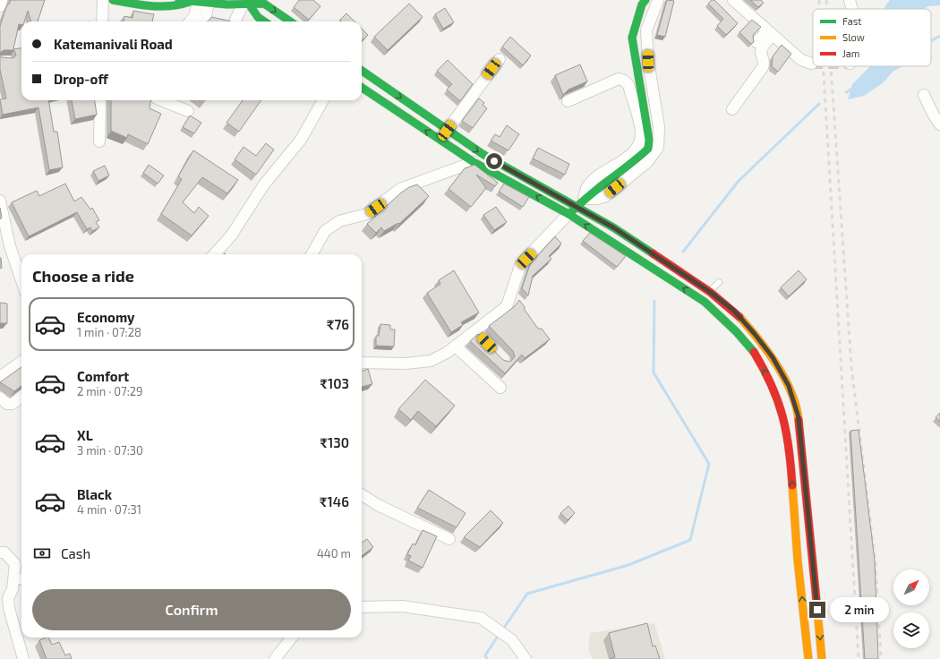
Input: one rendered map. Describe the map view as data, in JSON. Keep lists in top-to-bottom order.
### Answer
{
  "legend": ["Fast", "Slow", "Jam"],
  "north": "top right",
  "page": {
    "banner": ["Katemanivali Road", "Drop-off"],
    "heading": "Choose a ride",
    "list": [
      {
        "name": "Economy",
        "note": "1 min · 07:28",
        "value": "₹76"
      },
      {
        "name": "Comfort",
        "note": "2 min · 07:29",
        "value": "₹103"
      },
      {
        "name": "XL",
        "note": "3 min · 07:30",
        "value": "₹130"
      },
      {
        "name": "Black",
        "note": "4 min · 07:31",
        "value": "₹146"
      }
    ],
    "pay": ["Cash", "440 m"],
    "buttons": "Confirm",
    "bubble": "2 min"
  }
}
